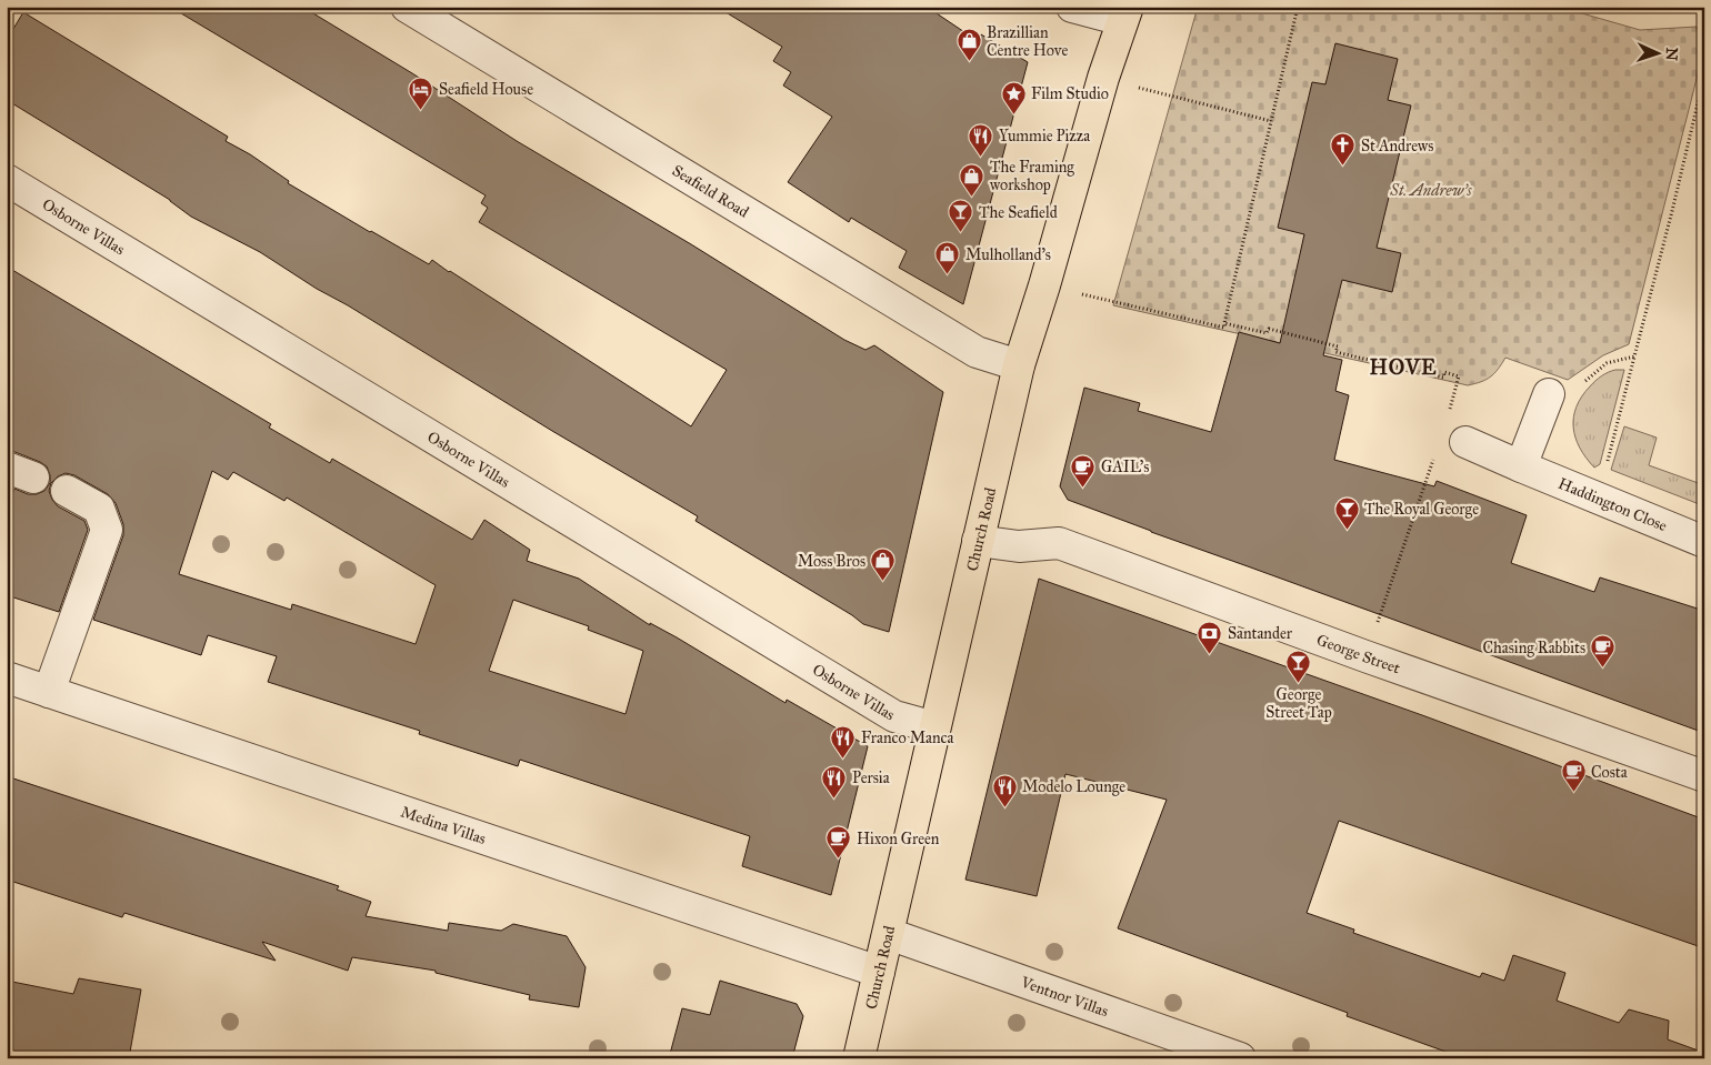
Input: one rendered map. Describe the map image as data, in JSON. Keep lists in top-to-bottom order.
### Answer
{
  "streets": {
    "main road": ["Church Road"],
    "street": [
      "Seafield Road",
      "Osborne Villas",
      "Haddington Close",
      "George Street",
      "Medina Villas",
      "Ventnor Villas"
    ]
  },
  "crossings": [
    ["Seafield Road", "Church Road"],
    ["Osborne Villas", "Church Road"],
    ["Church Road", "George Street"],
    ["Church Road", "Medina Villas"],
    ["Church Road", "Ventnor Villas"]
  ],
  "districts": ["HOVE"],
  "parks": ["St. Andrew's"],
  "places": {
    "shop": [
      "Brazillian Centre Hove",
      "The Framing workshop",
      "Mulholland's",
      "Moss Bros"
    ],
    "hotel": ["Seafield House"],
    "place": ["Film Studio"],
    "restaurant": [
      "Yummie Pizza",
      "Franco Manca",
      "Persia",
      "Modelo Lounge"
    ],
    "church": ["St Andrews"],
    "bar": ["The Seafield", "The Royal George", "George Street Tap"],
    "cafe": [
      "GAIL's",
      "Chasing Rabbits",
      "Costa",
      "Hixon Green"
    ],
    "bank": ["Santander"]
  },
  "north": "right"
}
